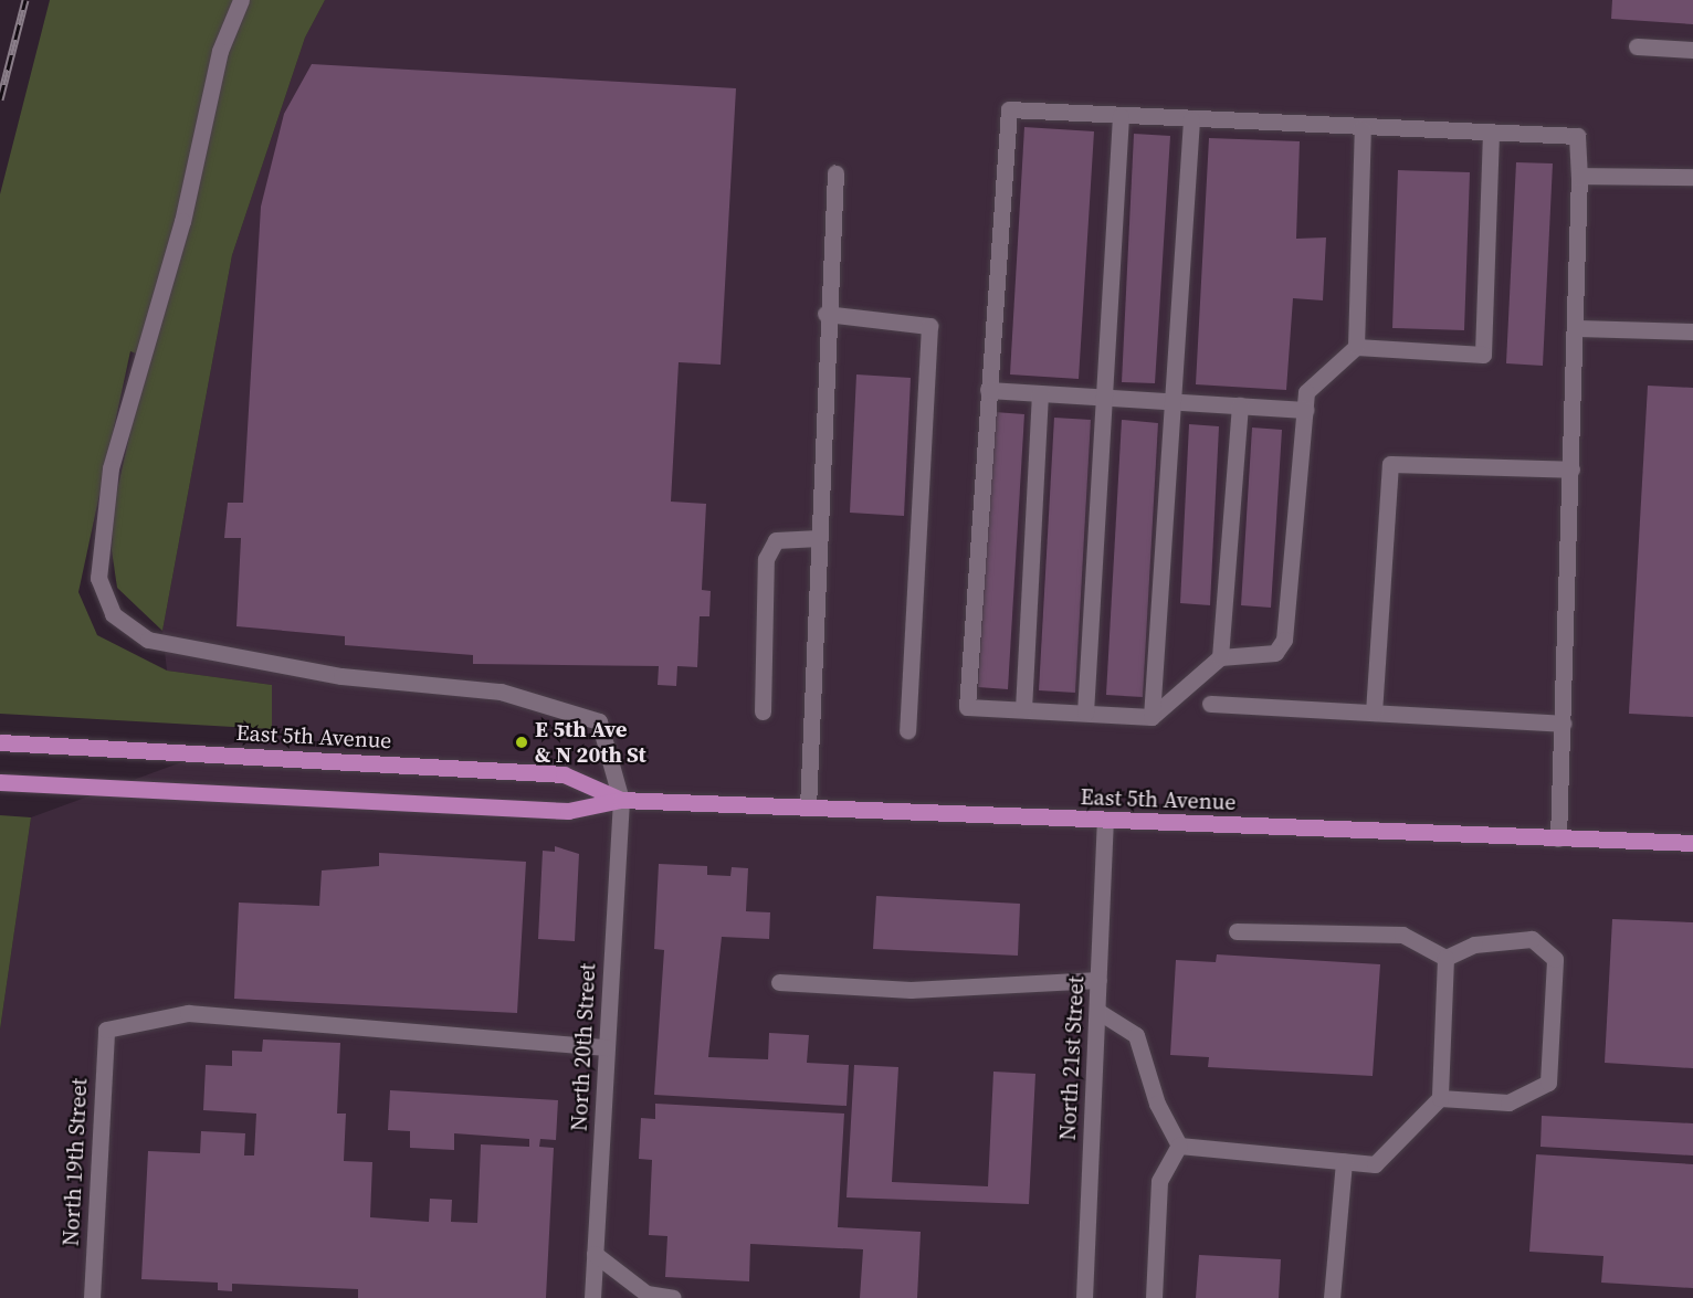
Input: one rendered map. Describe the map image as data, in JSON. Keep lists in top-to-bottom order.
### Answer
{
  "streets": {
    "main road": ["East 5th Avenue"],
    "street": ["North 20th Street", "North 21st Street", "North 19th Street"]
  },
  "crossings": [
    ["East 5th Avenue", "North 20th Street"],
    ["East 5th Avenue", "North 21st Street"],
    ["North 20th Street", "North 19th Street"]
  ],
  "places": ["E 5th Ave & N 20th St"]
}
